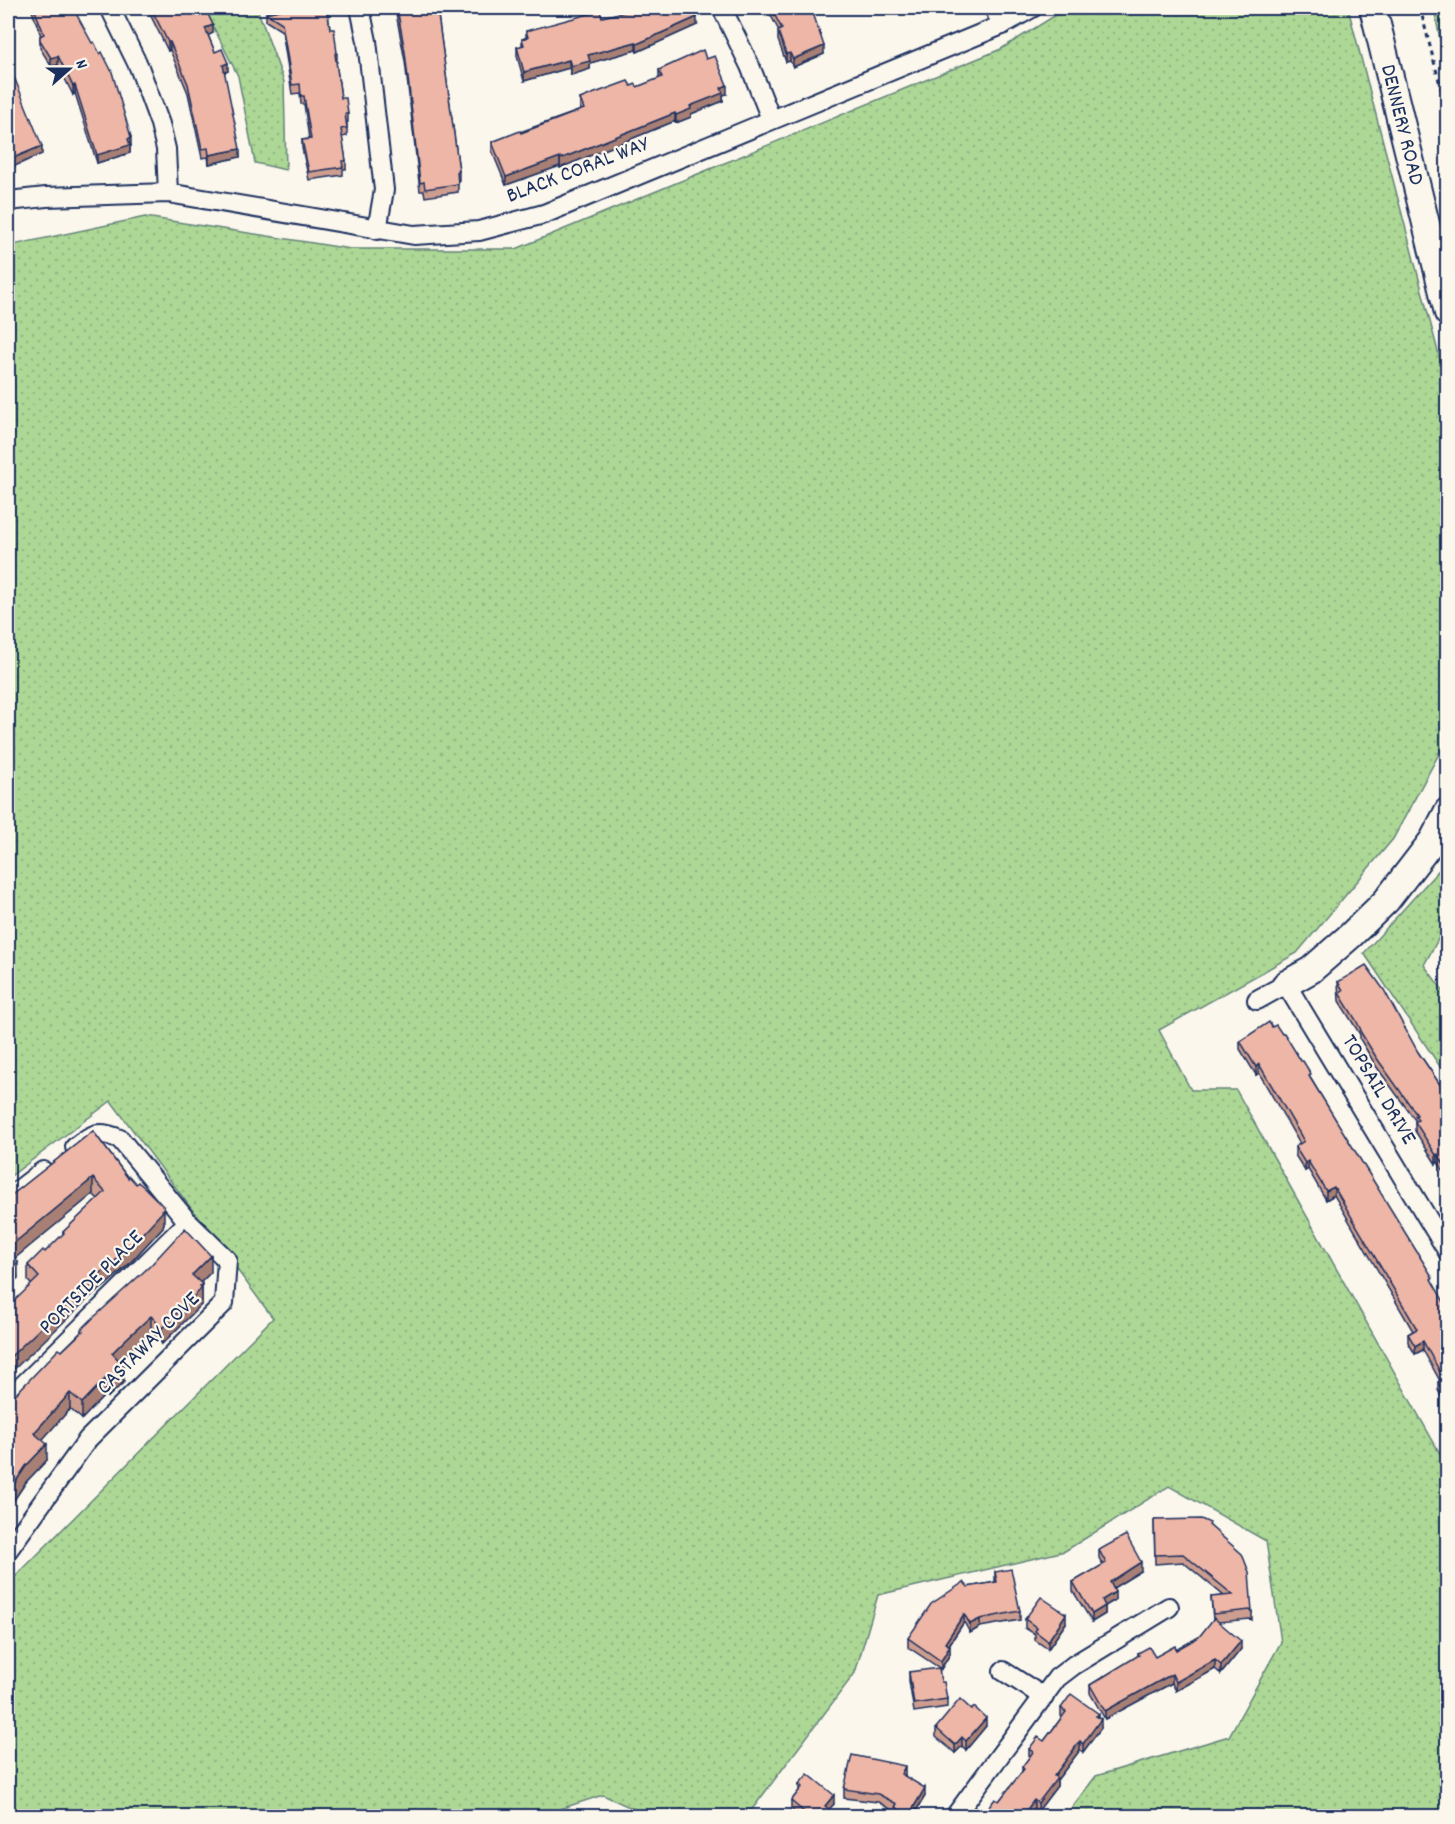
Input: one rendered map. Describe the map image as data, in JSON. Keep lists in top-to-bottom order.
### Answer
{
  "streets": {
    "street": [
      "DENNERY ROAD",
      "BLACK CORAL WAY",
      "TOPSAIL DRIVE",
      "PORTSIDE PLACE",
      "CASTAWAY COVE"
    ]
  },
  "crossings": [
    ["PORTSIDE PLACE", "CASTAWAY COVE"]
  ],
  "north": "right"
}
